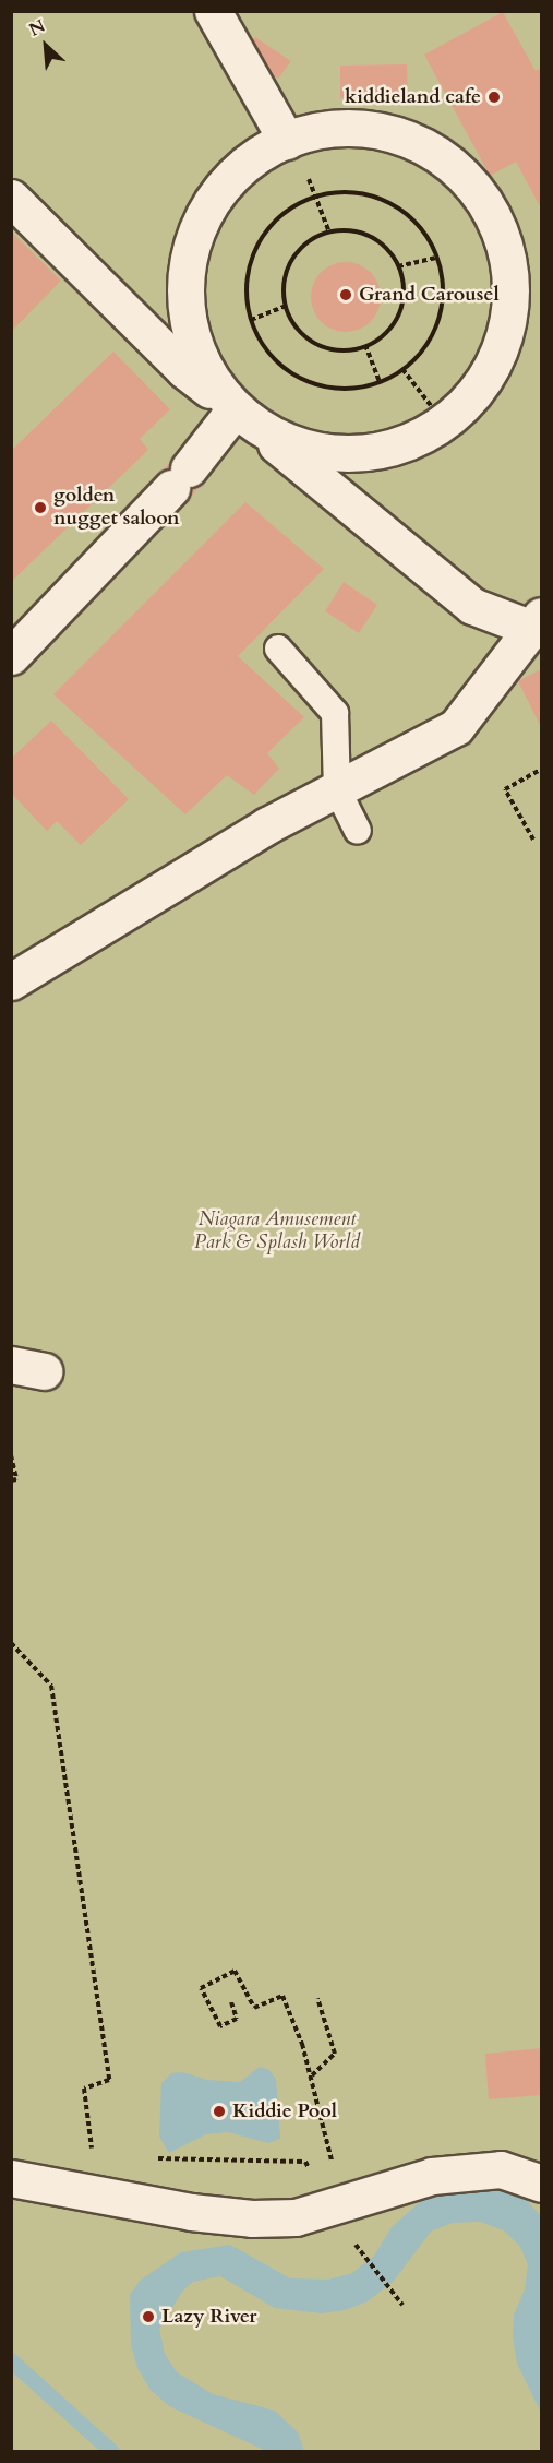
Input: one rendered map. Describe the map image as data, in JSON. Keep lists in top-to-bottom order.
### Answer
{
  "parks": ["Niagara Amusement Park & Splash World"],
  "places": [
    "kiddieland cafe",
    "Grand Carousel",
    "golden nugget saloon",
    "Kiddie Pool",
    "Lazy River"
  ],
  "north": "top left"
}
